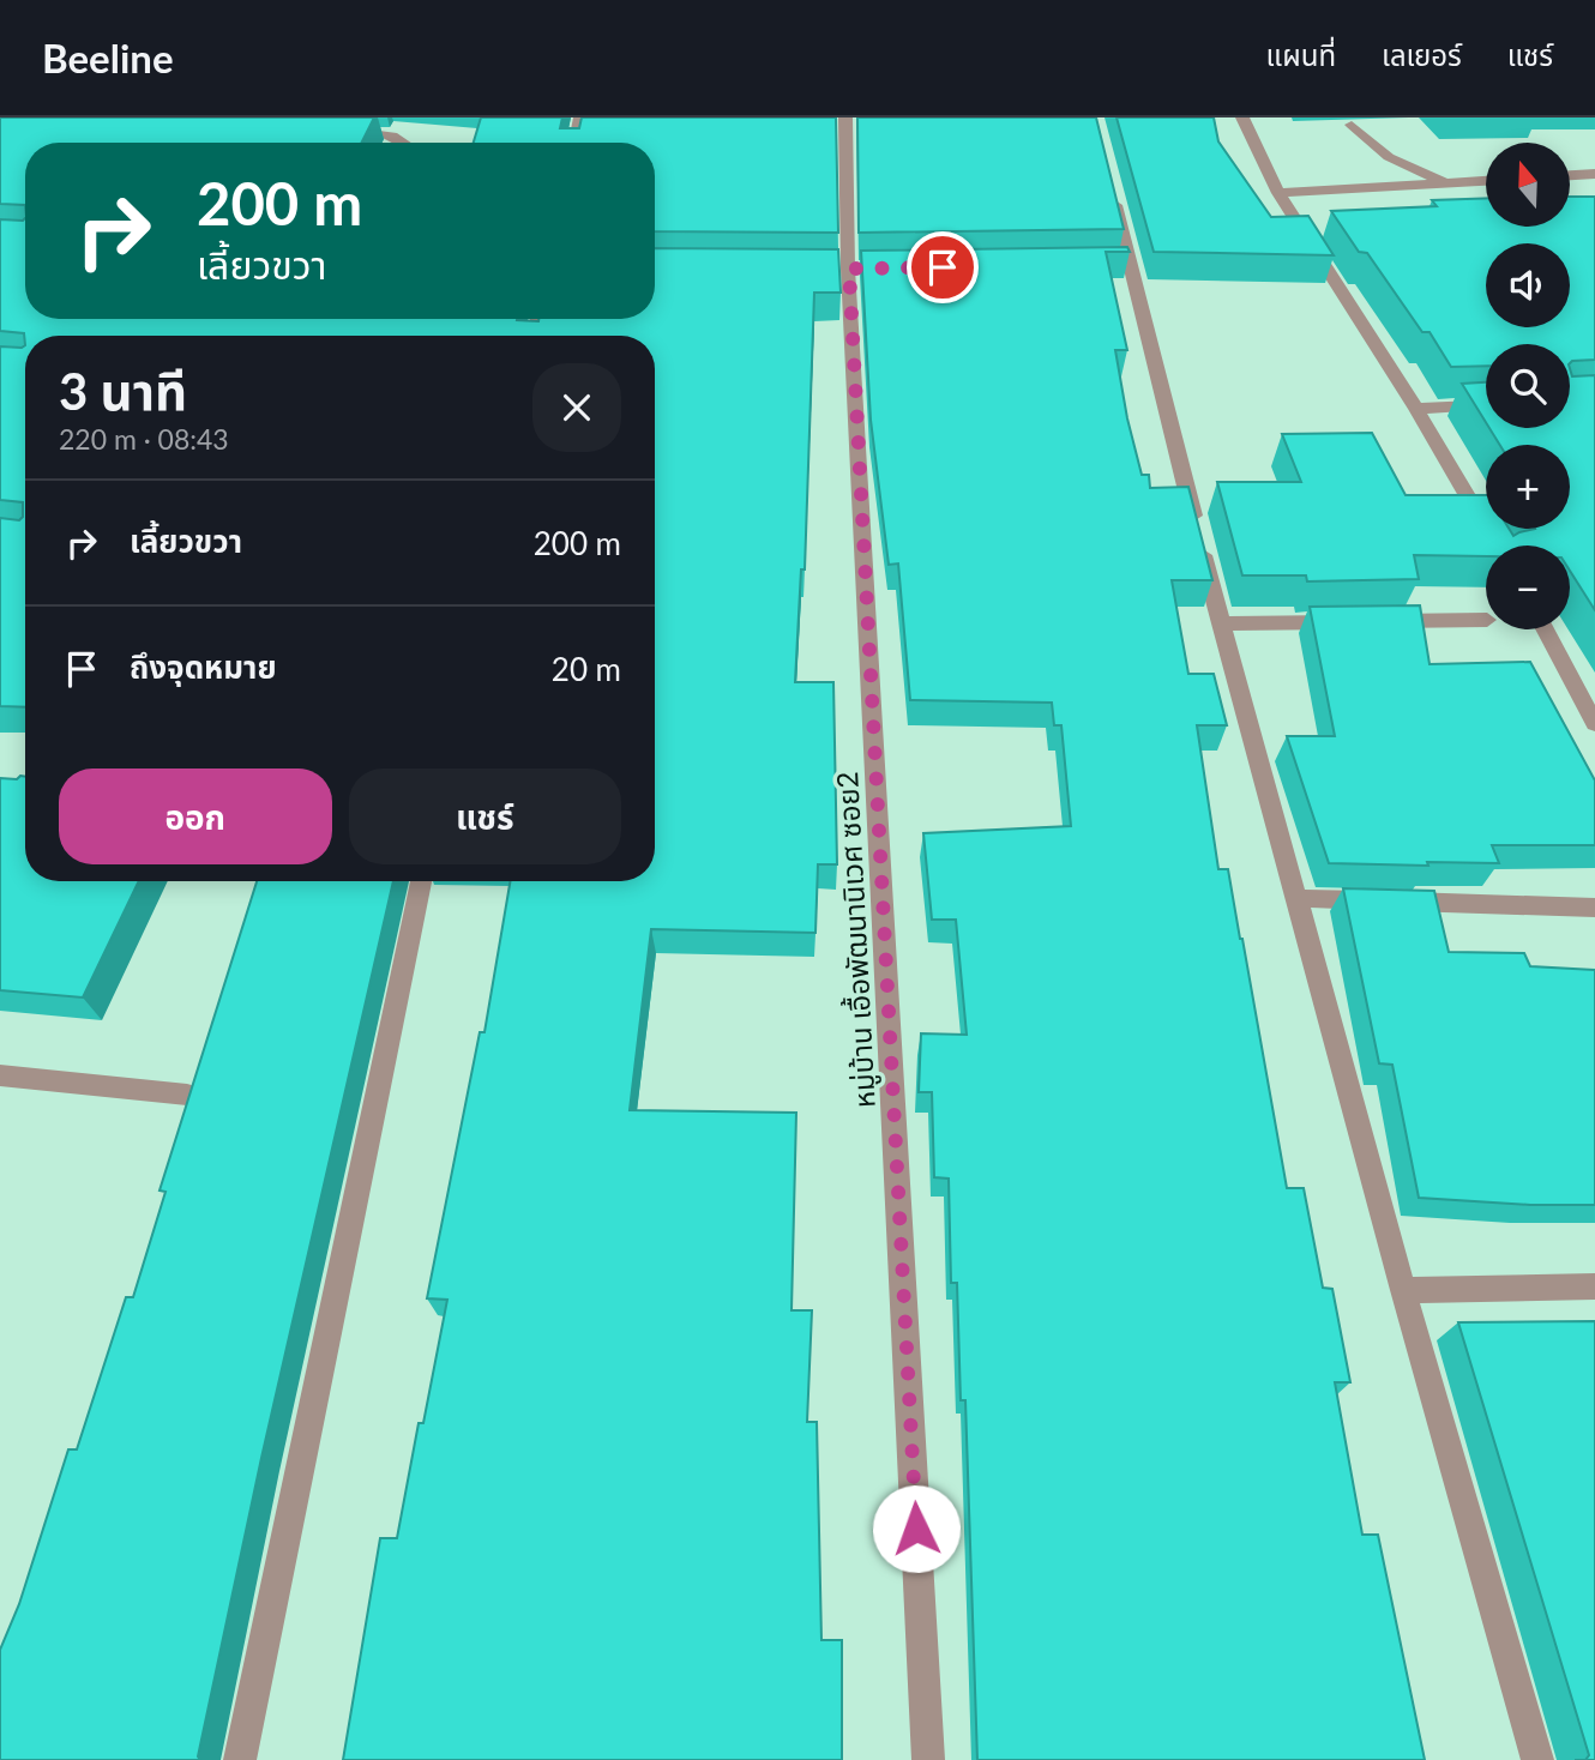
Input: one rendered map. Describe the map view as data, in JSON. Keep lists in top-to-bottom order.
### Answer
{
  "streets": {
    "street": ["หมู่บ้าน เอื้อพัฒนานิเวศ ซอย2"]
  },
  "north": "top",
  "page": {
    "header": "Beeline",
    "nav": ["แผนที่", "เลเยอร์", "แชร์"],
    "map_buttons": ["+", "−"],
    "turn": ["200 m", "เลี้ยวขวา"],
    "heading": ["3 นาที", "220 m · 08:43"],
    "list": [
      {
        "name": "เลี้ยวขวา",
        "value": "200 m"
      },
      {
        "name": "ถึงจุดหมาย",
        "value": "20 m"
      }
    ],
    "buttons": ["ออก", "แชร์"]
  }
}
